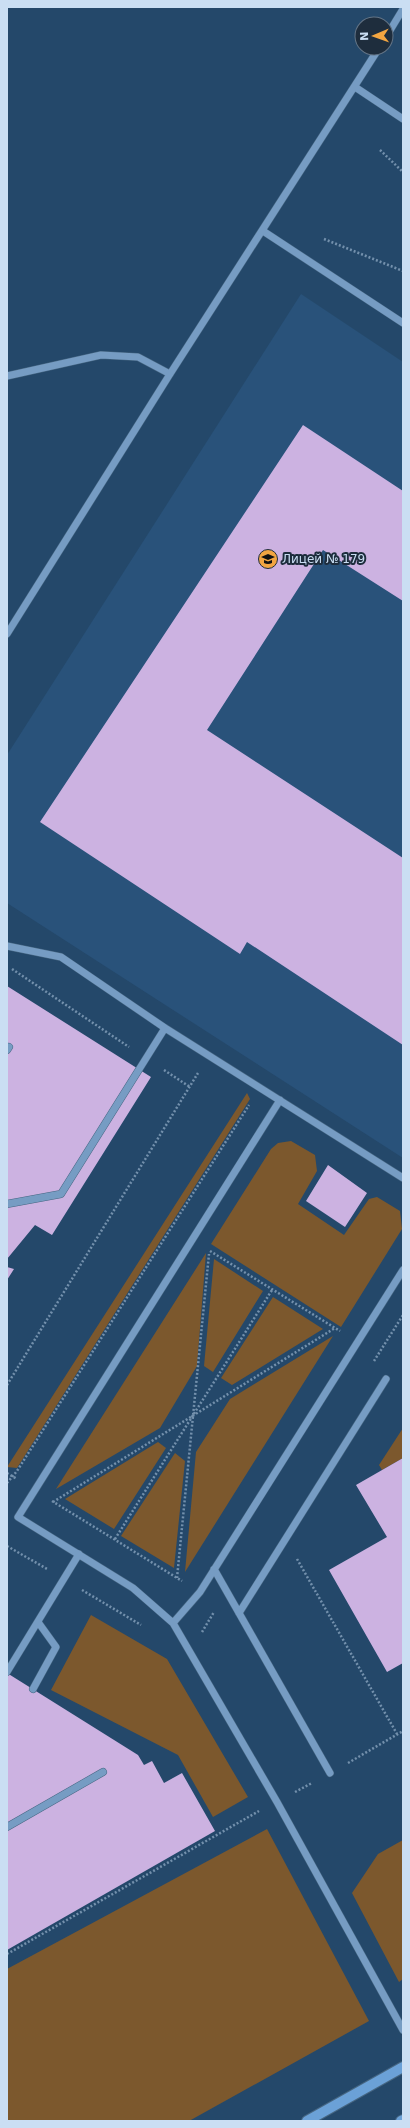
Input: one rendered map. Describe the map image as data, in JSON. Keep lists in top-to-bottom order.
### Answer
{
  "places": {
    "school or university": ["Лицей № 179"]
  },
  "north": "left"
}
